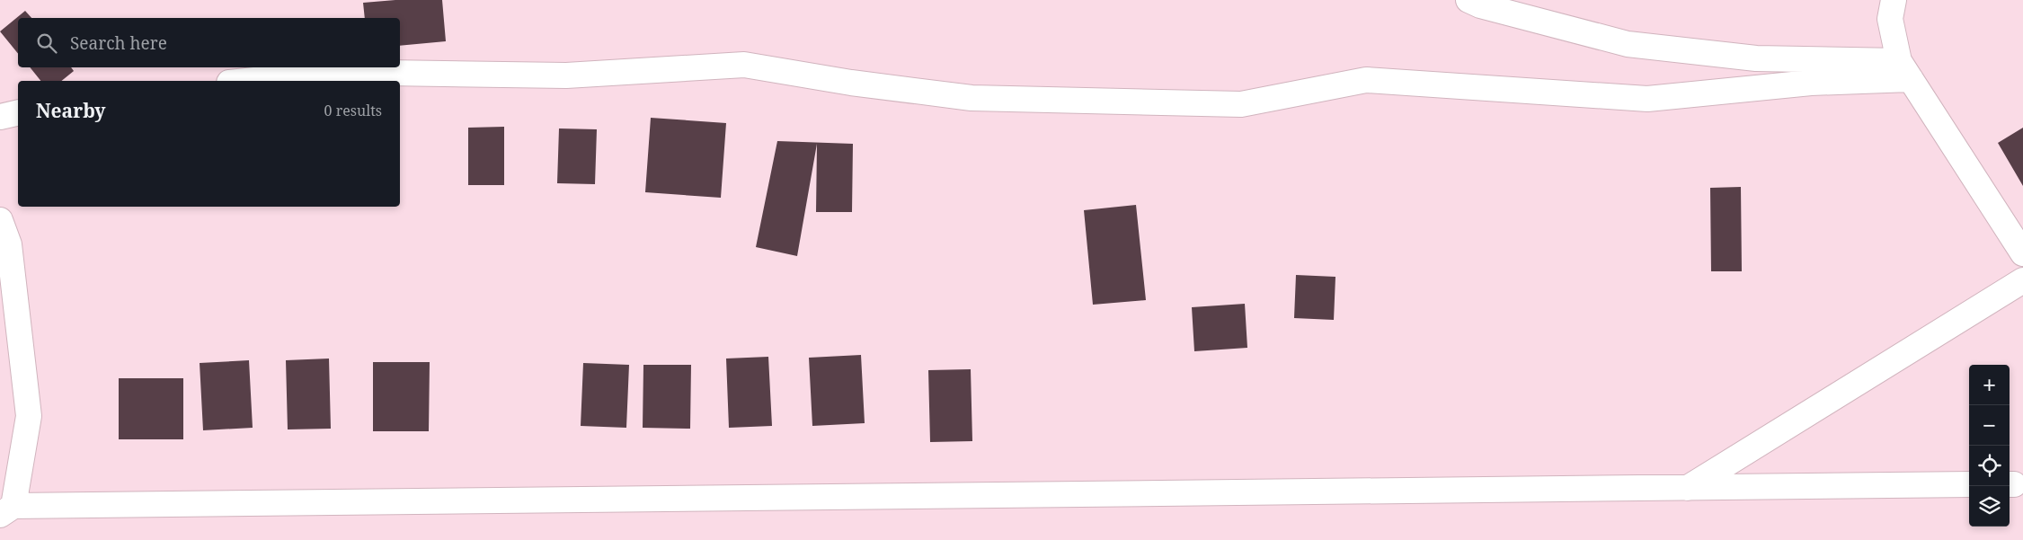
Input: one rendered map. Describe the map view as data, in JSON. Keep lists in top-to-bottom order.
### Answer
{
  "page": {
    "search": "Search here",
    "heading": ["Nearby", "0 results"],
    "map_buttons": ["+", "−"]
  }
}
